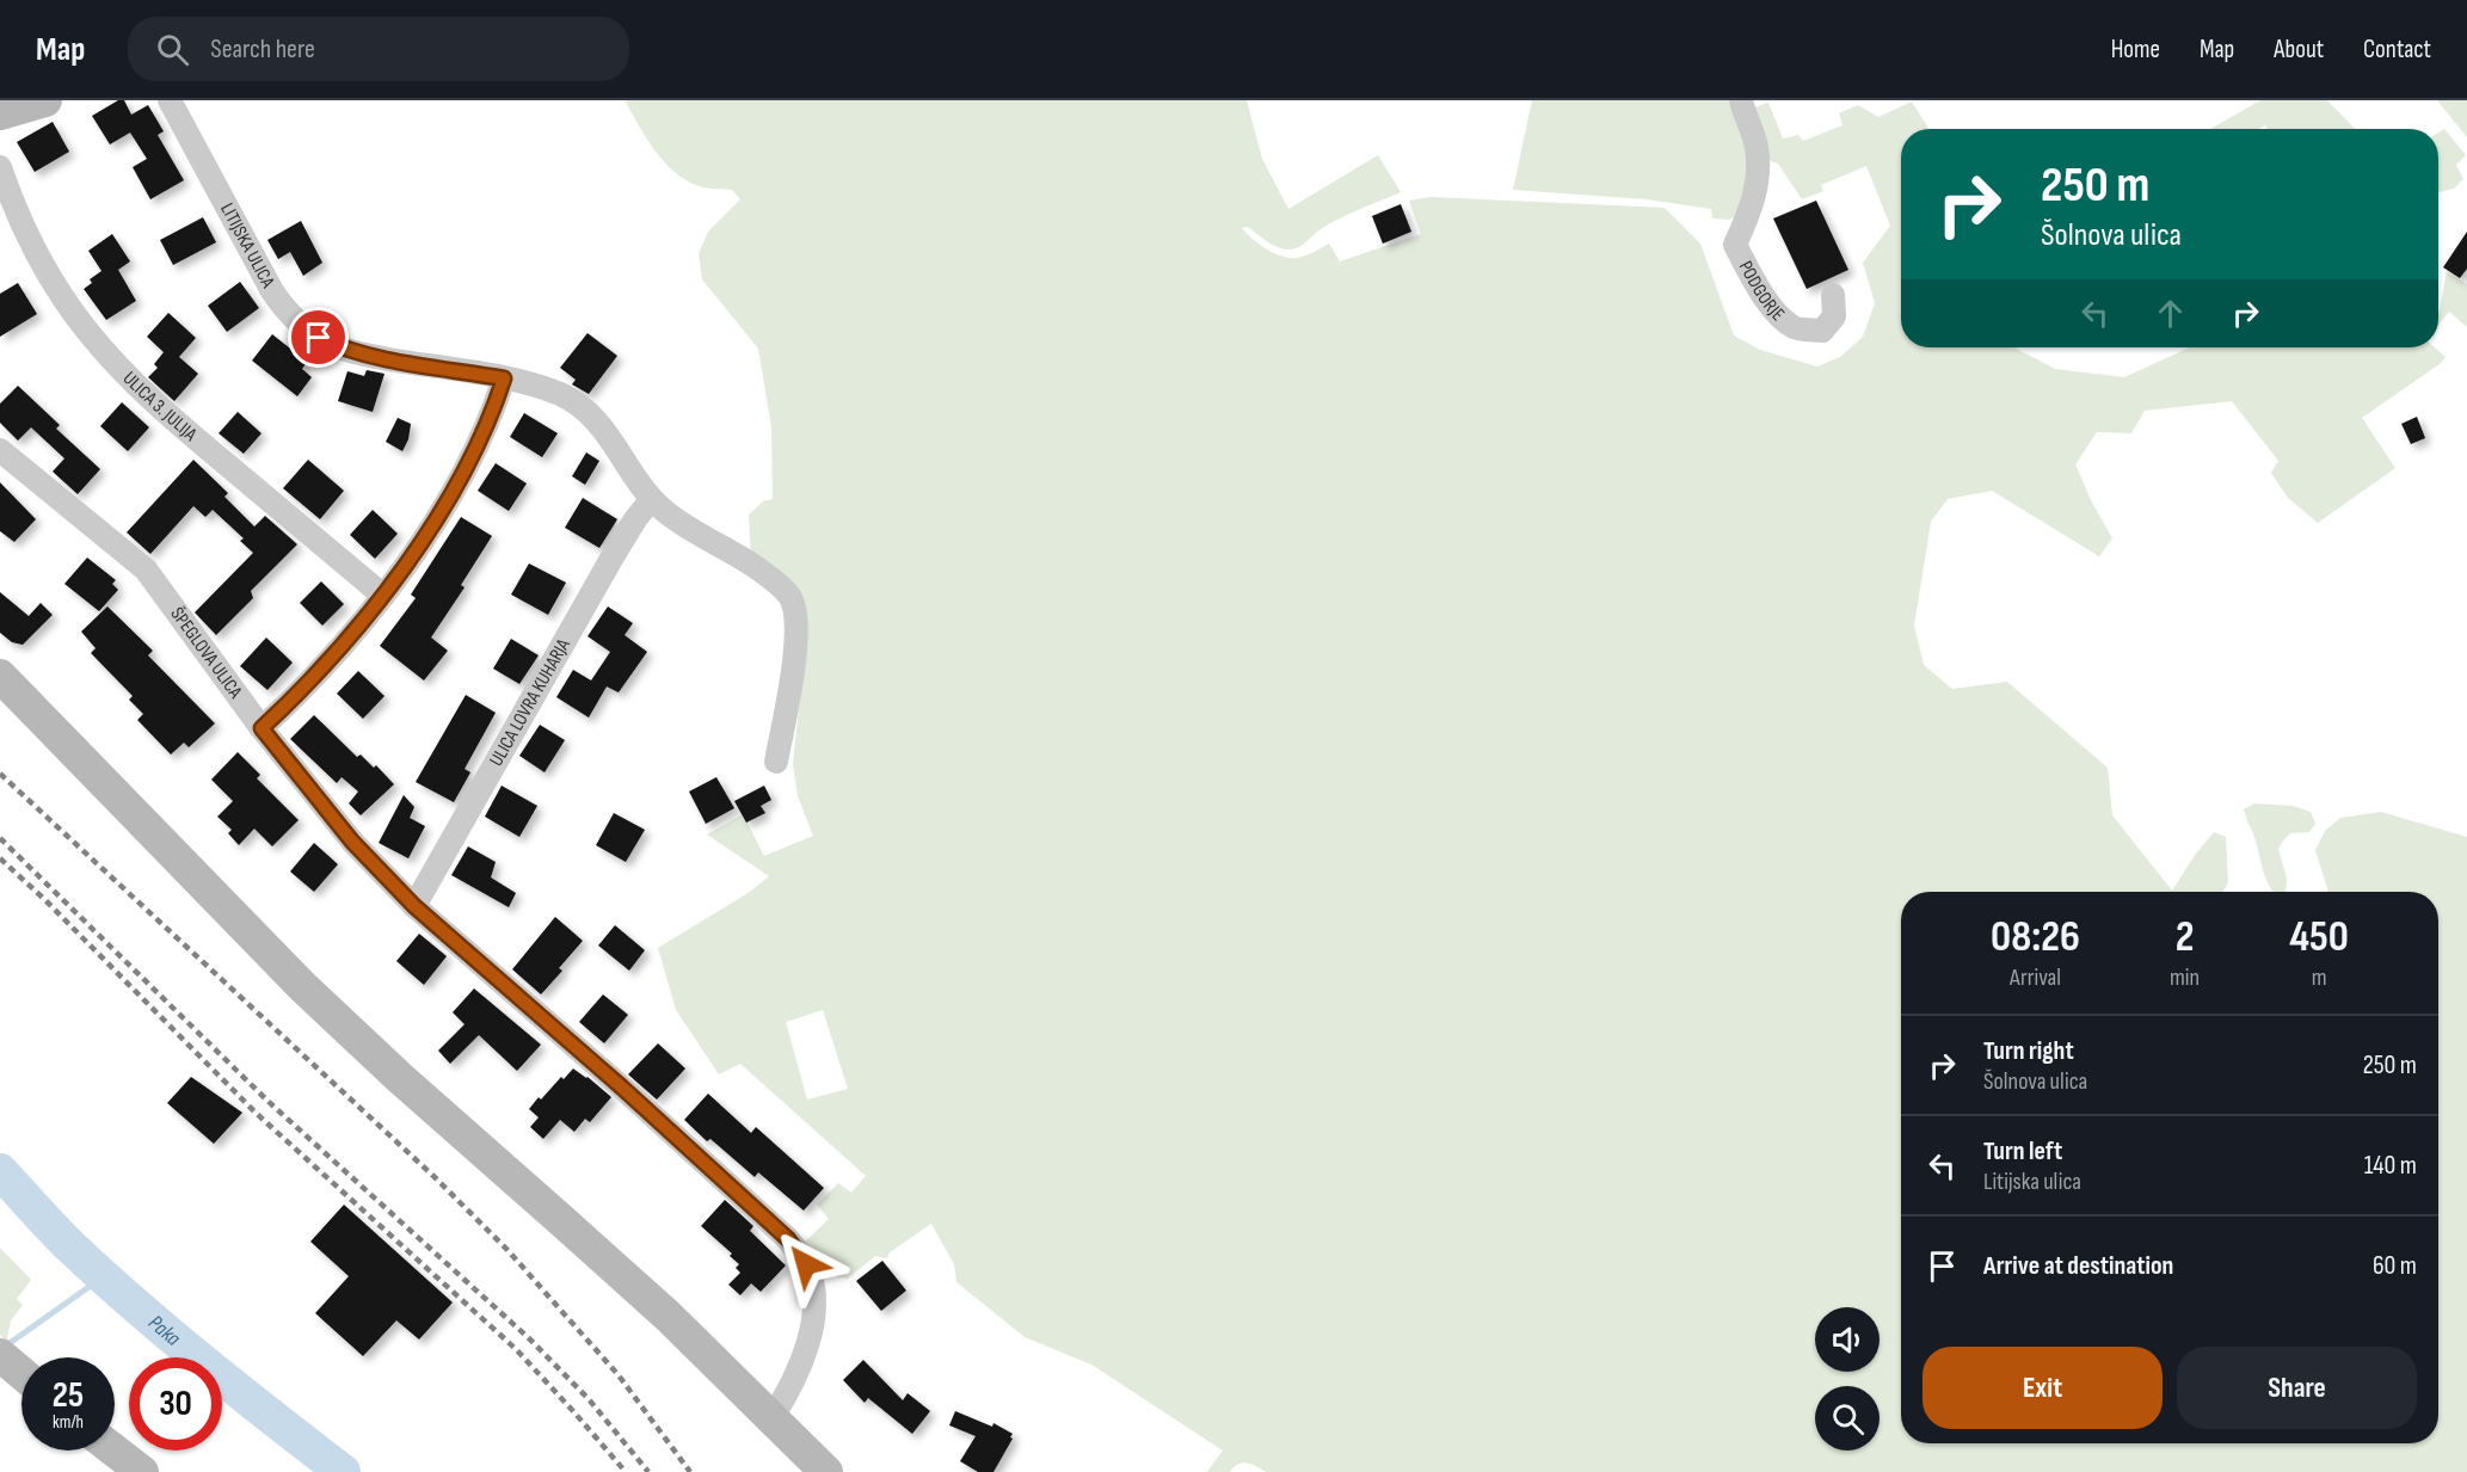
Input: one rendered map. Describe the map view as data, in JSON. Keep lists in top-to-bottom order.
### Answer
{
  "streets": {
    "street": [
      "LITIJSKA ULICA",
      "PODGORJE",
      "ULICA 3. JULIJA",
      "ŠPEGLOVA ULICA",
      "ULICA LOVRA KUHARJA"
    ]
  },
  "crossings": [
    ["LITIJSKA ULICA", "ULICA LOVRA KUHARJA"],
    ["ŠPEGLOVA ULICA", "ULICA LOVRA KUHARJA"]
  ],
  "water": ["Paka"],
  "page": {
    "header": "Map",
    "search": "Search here",
    "nav": [
      "Home",
      "Map",
      "About",
      "Contact"
    ],
    "turn": ["250 m", "Šolnova ulica"],
    "eta": [
      "08:26",
      "Arrival",
      "2",
      "min",
      "450",
      "m"
    ],
    "list": [
      {
        "name": "Turn right",
        "note": "Šolnova ulica",
        "value": "250 m"
      },
      {
        "name": "Turn left",
        "note": "Litijska ulica",
        "value": "140 m"
      },
      {
        "name": "Arrive at destination",
        "value": "60 m"
      }
    ],
    "buttons": ["Exit", "Share"],
    "speed": "25 km/h",
    "limit": "30"
  }
}
